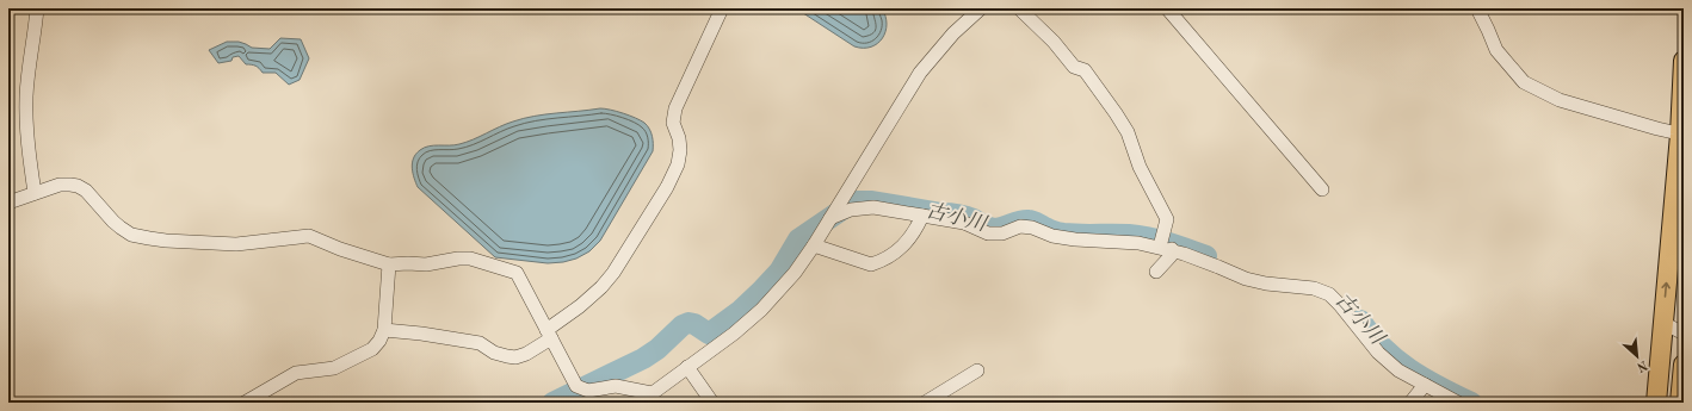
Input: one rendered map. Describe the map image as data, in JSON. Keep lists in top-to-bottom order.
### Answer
{
  "water": ["古小川"],
  "north": "bottom right"
}
